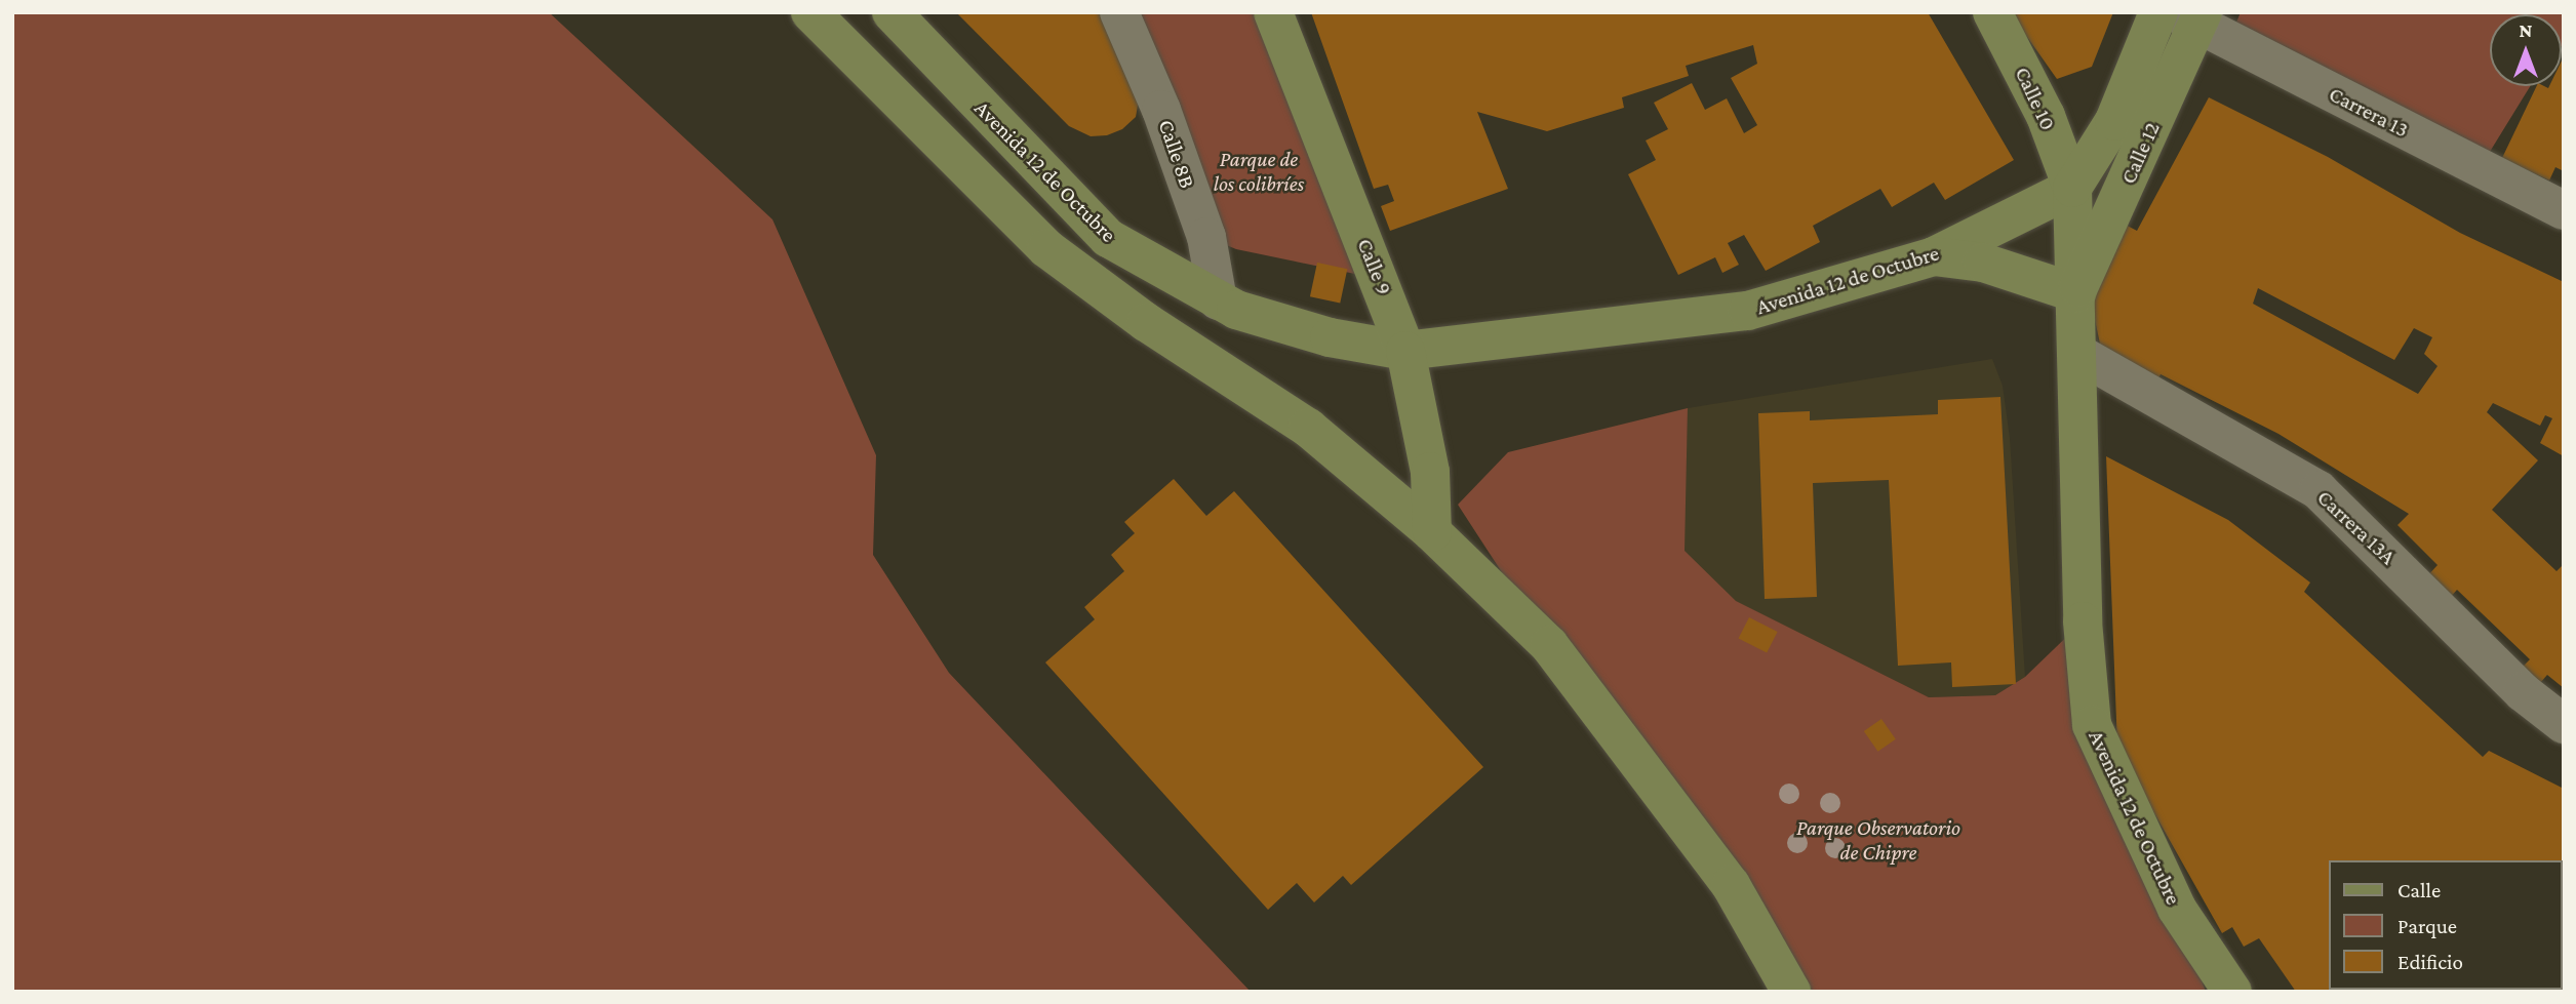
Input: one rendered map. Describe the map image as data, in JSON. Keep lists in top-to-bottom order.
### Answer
{
  "streets": {
    "main road": [
      "Calle 10",
      "Calle 12",
      "Avenida 12 de Octubre",
      "Calle 9"
    ],
    "street": ["Carrera 13", "Calle 8B", "Carrera 13A"]
  },
  "crossings": [
    ["Calle 10", "Calle 12"],
    ["Calle 10", "Avenida 12 de Octubre"],
    ["Carrera 13", "Calle 12"],
    ["Calle 12", "Avenida 12 de Octubre"],
    ["Calle 8B", "Avenida 12 de Octubre"],
    ["Avenida 12 de Octubre", "Calle 9"],
    ["Avenida 12 de Octubre", "Carrera 13A"]
  ],
  "parks": ["Parque de los colibríes", "Parque Observatorio de Chipre"],
  "legend": ["Calle", "Parque", "Edificio"],
  "north": "top"
}
